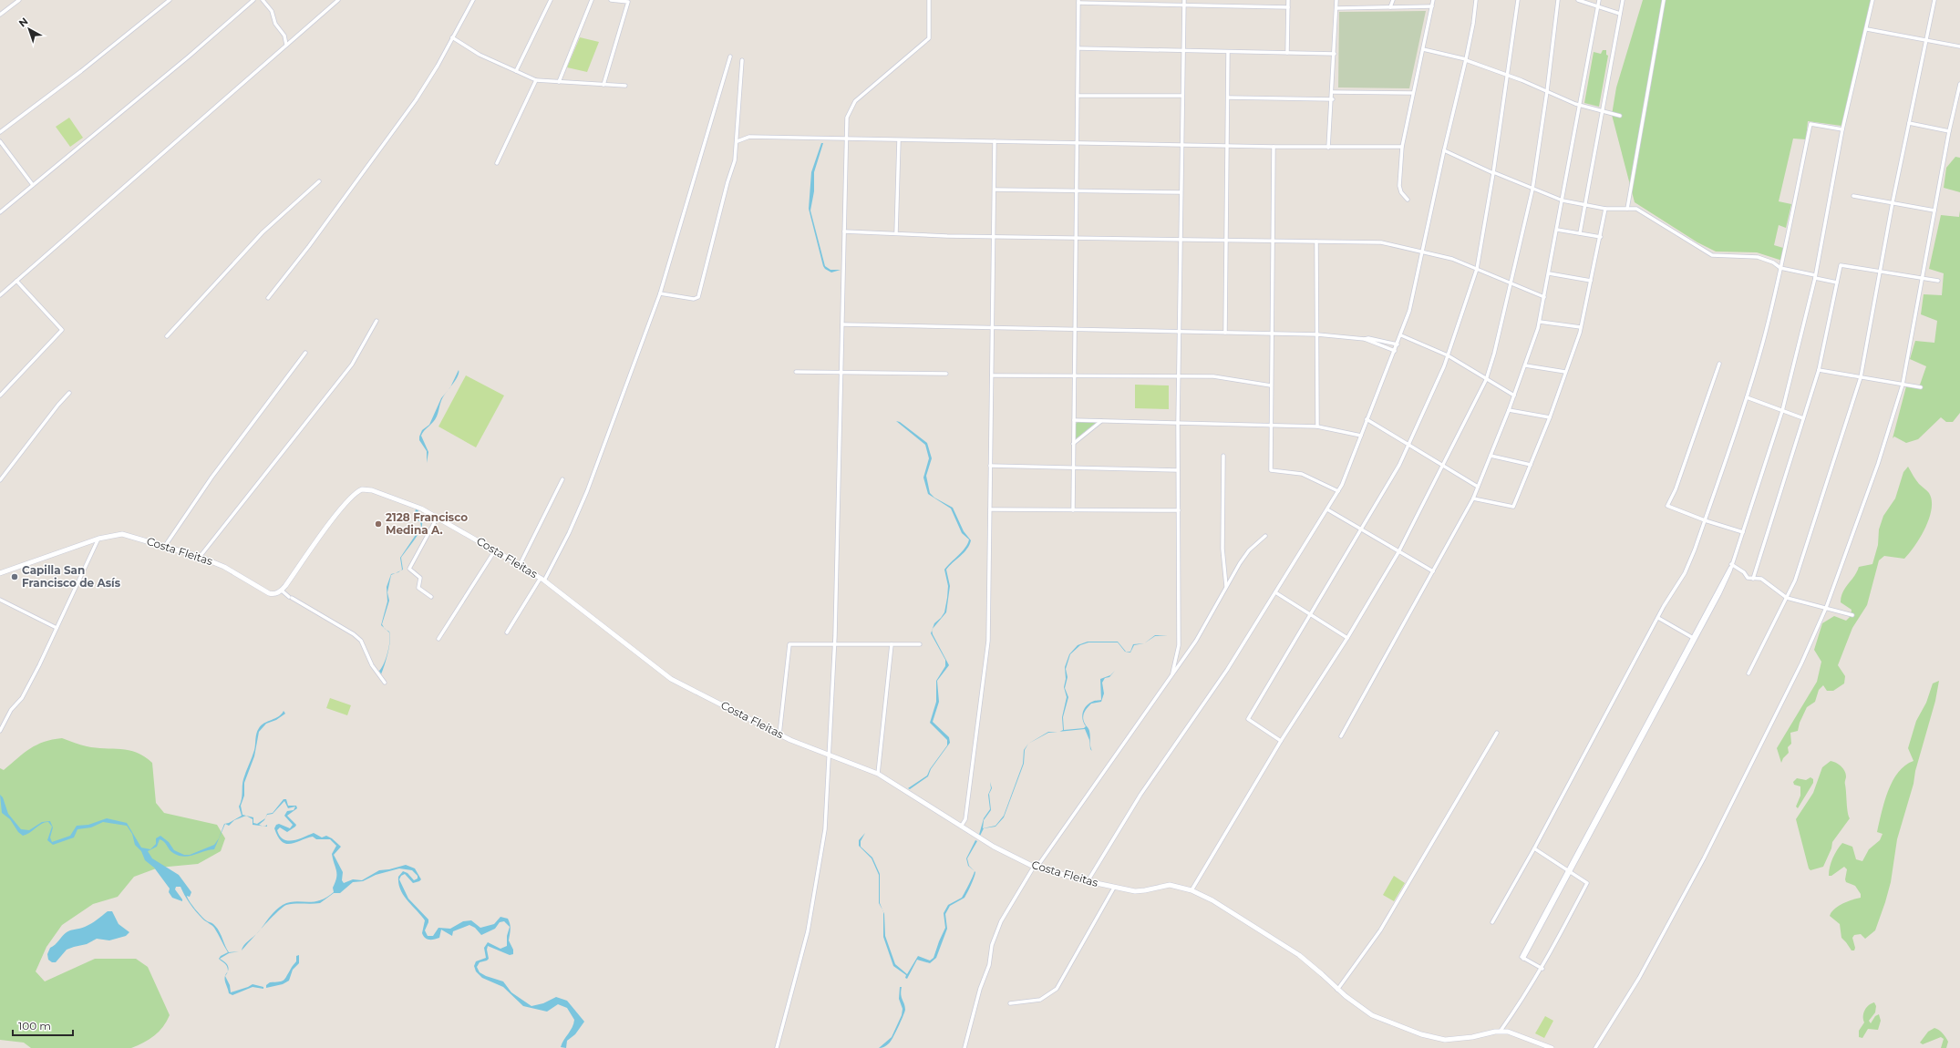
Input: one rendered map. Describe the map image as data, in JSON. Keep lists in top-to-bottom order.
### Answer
{
  "streets": {
    "main road": ["Costa Fleitas"]
  },
  "places": ["2128 Francisco Medina A.", "Capilla San Francisco de Asís"],
  "scale_bar": "100 m",
  "north": "top left"
}
